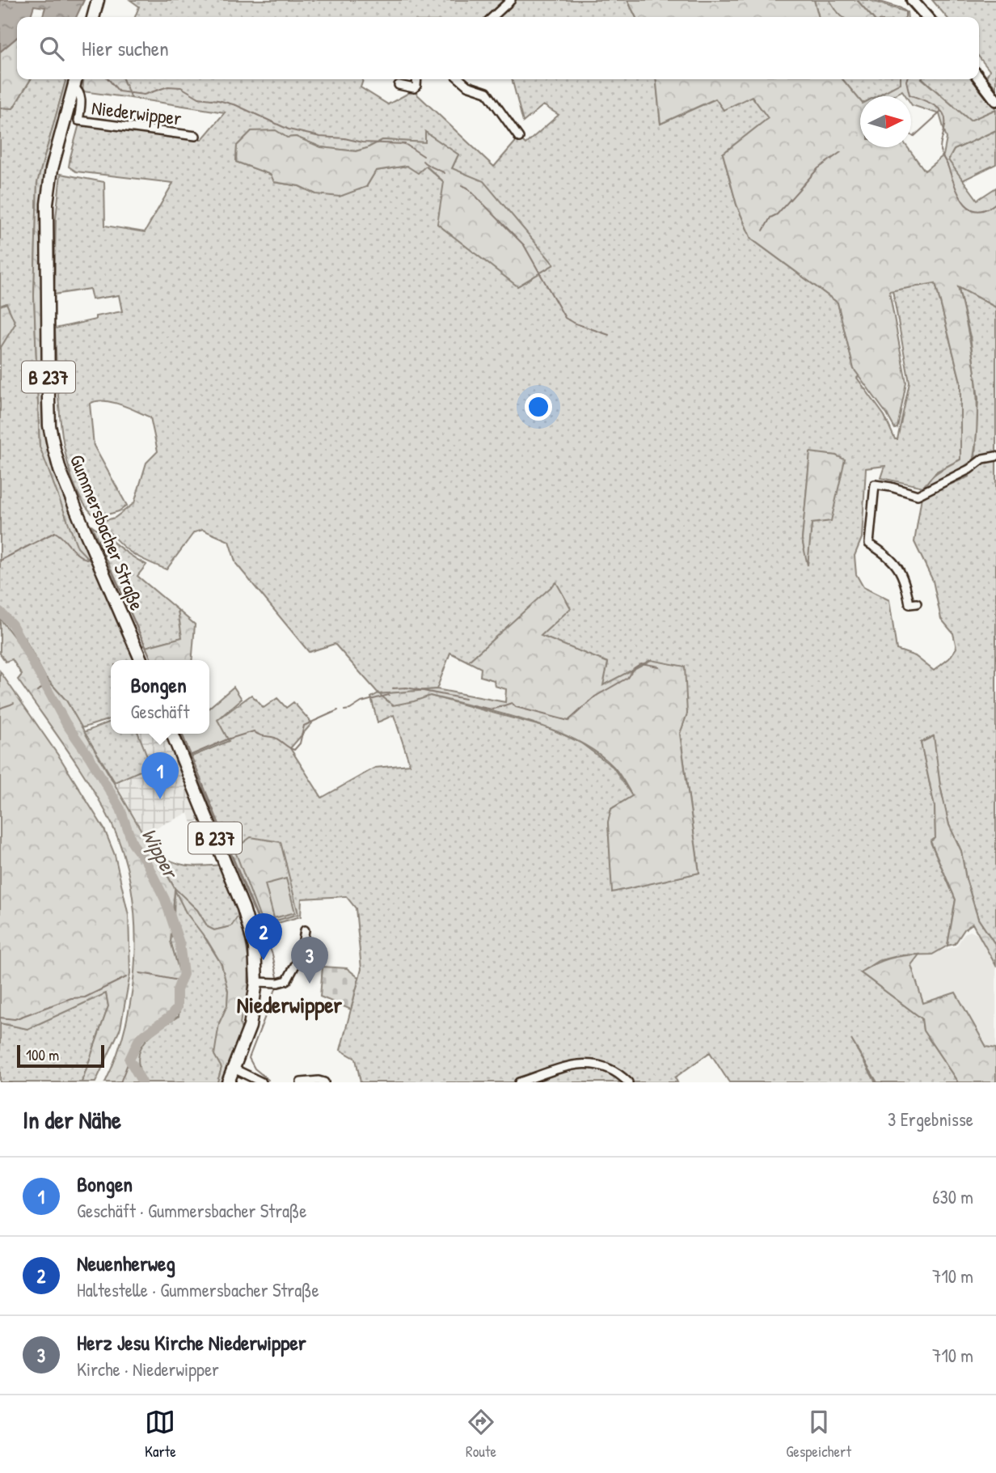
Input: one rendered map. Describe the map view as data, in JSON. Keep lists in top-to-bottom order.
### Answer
{
  "streets": {
    "main road": ["B 237", "Gummersbacher Straße"],
    "street": ["Niederwipper"]
  },
  "crossings": [
    ["Niederwipper", "Gummersbacher Straße"]
  ],
  "districts": ["Niederwipper"],
  "water": ["Wipper"],
  "scale_bar": "100 m",
  "north": "right",
  "page": {
    "search": "Hier suchen",
    "popup": ["Bongen", "Geschäft"],
    "pins": ["1", "2", "3"],
    "scale": "100 m",
    "heading": ["In der Nähe", "3 Ergebnisse"],
    "list": [
      {
        "mark": "1",
        "name": "Bongen",
        "note": "Geschäft · Gummersbacher Straße",
        "value": "630 m"
      },
      {
        "mark": "2",
        "name": "Neuenherweg",
        "note": "Haltestelle · Gummersbacher Straße",
        "value": "710 m"
      },
      {
        "mark": "3",
        "name": "Herz Jesu Kirche Niederwipper",
        "note": "Kirche · Niederwipper",
        "value": "710 m"
      }
    ],
    "nav": ["Karte", "Route", "Gespeichert"]
  }
}
